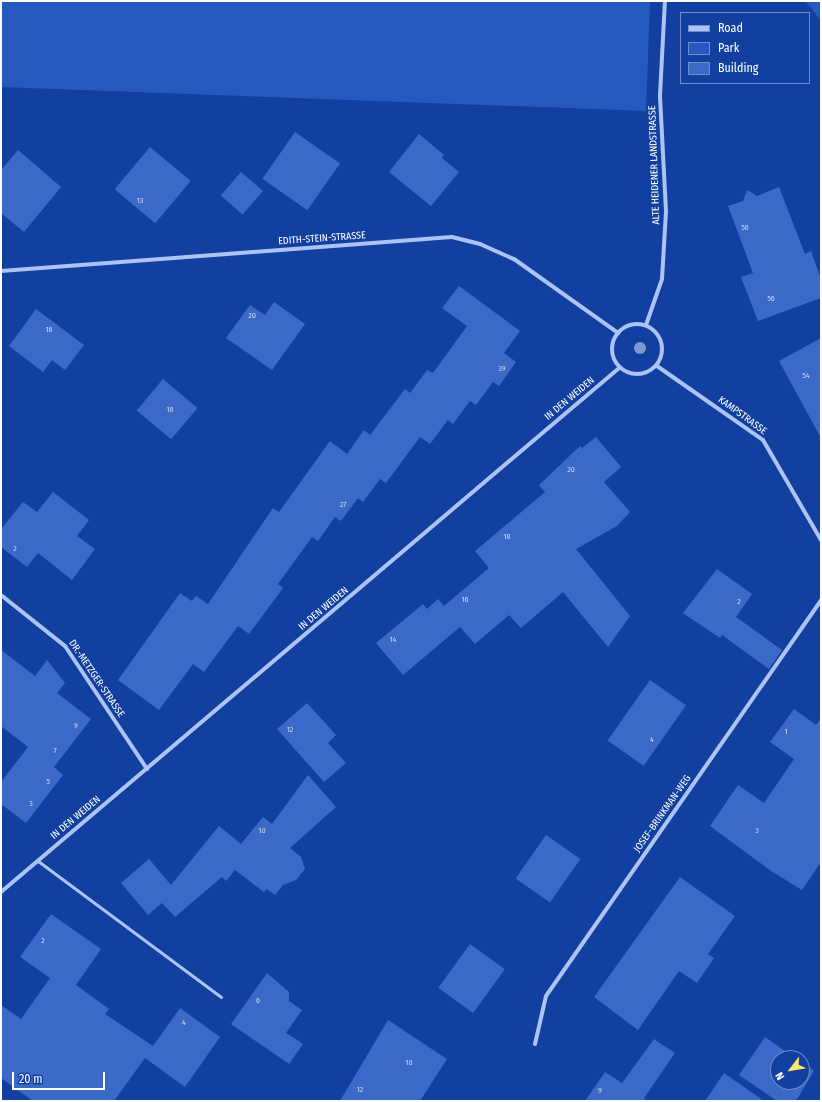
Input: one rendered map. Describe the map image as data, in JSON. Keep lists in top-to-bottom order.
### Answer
{
  "streets": {
    "street": [
      "ALTE HEIDENER LANDSTRASSE",
      "EDITH-STEIN-STRASSE",
      "IN DEN WEIDEN",
      "KAMPSTRASSE",
      "DR.-METZGER-STRASSE",
      "JOSEF-BRINKMAN-WEG"
    ]
  },
  "crossings": [
    ["ALTE HEIDENER LANDSTRASSE", "EDITH-STEIN-STRASSE"],
    ["ALTE HEIDENER LANDSTRASSE", "IN DEN WEIDEN"],
    ["ALTE HEIDENER LANDSTRASSE", "KAMPSTRASSE"],
    ["EDITH-STEIN-STRASSE", "IN DEN WEIDEN"],
    ["EDITH-STEIN-STRASSE", "KAMPSTRASSE"],
    ["IN DEN WEIDEN", "KAMPSTRASSE"],
    ["IN DEN WEIDEN", "DR.-METZGER-STRASSE"]
  ],
  "house_numbers": [
    "13",
    "58",
    "56",
    "20",
    "16",
    "39",
    "54",
    "18",
    "20",
    "27",
    "18",
    "2",
    "16",
    "2",
    "14",
    "9",
    "12",
    "1",
    "4",
    "7",
    "5",
    "3",
    "10",
    "3",
    "2",
    "6",
    "4",
    "10",
    "12",
    "9"
  ],
  "legend": ["Road", "Park", "Building"],
  "scale_bar": "20 m",
  "north": "bottom left"
}
